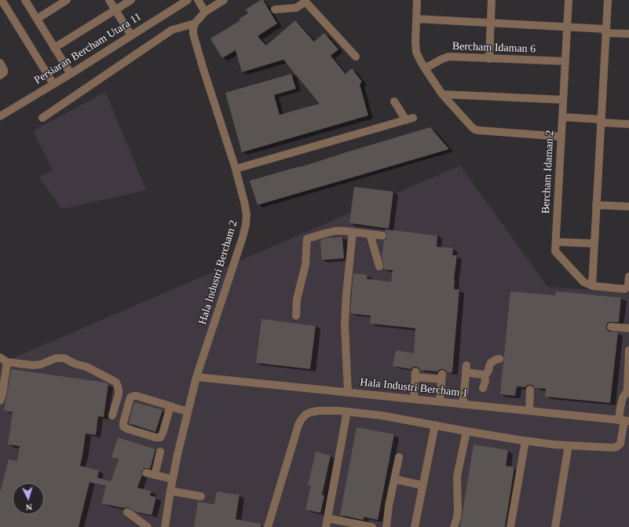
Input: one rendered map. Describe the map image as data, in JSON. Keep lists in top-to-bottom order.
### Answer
{
  "streets": {
    "street": [
      "Bercham Idaman 6",
      "Persiaran Bercham Utara 11",
      "Bercham Idaman 2",
      "Hala Industri Bercham 2",
      "Hala Industri Bercham 1"
    ]
  },
  "crossings": [
    ["Bercham Idaman 6", "Bercham Idaman 2"],
    ["Hala Industri Bercham 2", "Hala Industri Bercham 1"]
  ],
  "north": "bottom"
}
